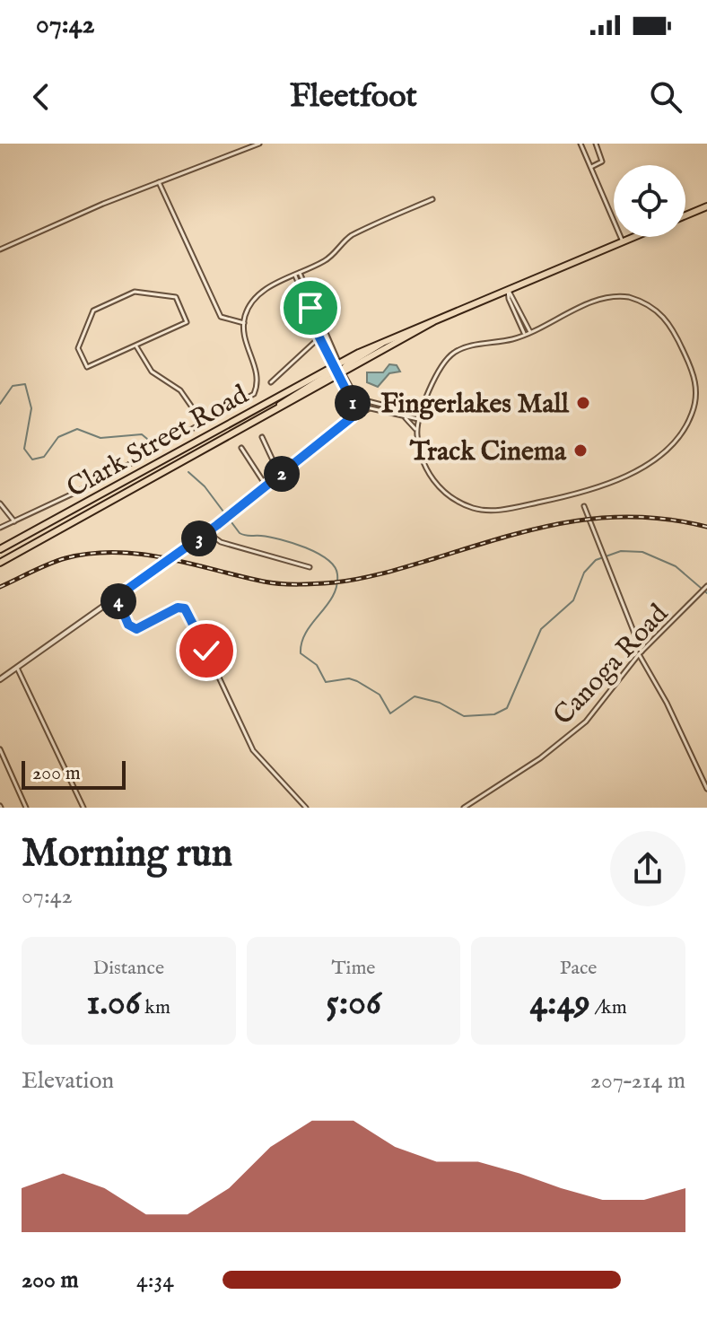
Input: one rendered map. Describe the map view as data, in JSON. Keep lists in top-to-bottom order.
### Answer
{
  "streets": {
    "highway": ["Clark Street Road"],
    "street": ["Canoga Road"]
  },
  "places": ["Fingerlakes Mall", "Track Cinema"],
  "scale_bar": "200 m",
  "page": {
    "status": "07:42",
    "header": "Fleetfoot",
    "pins": [
      "1",
      "2",
      "3",
      "4"
    ],
    "scale": "200 m",
    "heading": ["Morning run", "07:42"],
    "stats": [
      ["Distance", "1.06 km"],
      ["Time", "5:06"],
      ["Pace", "4:49 /km"]
    ],
    "chart": ["Elevation", "207–214 m"],
    "list": [
      {
        "name": "200 m",
        "note": "4:34"
      }
    ]
  }
}
